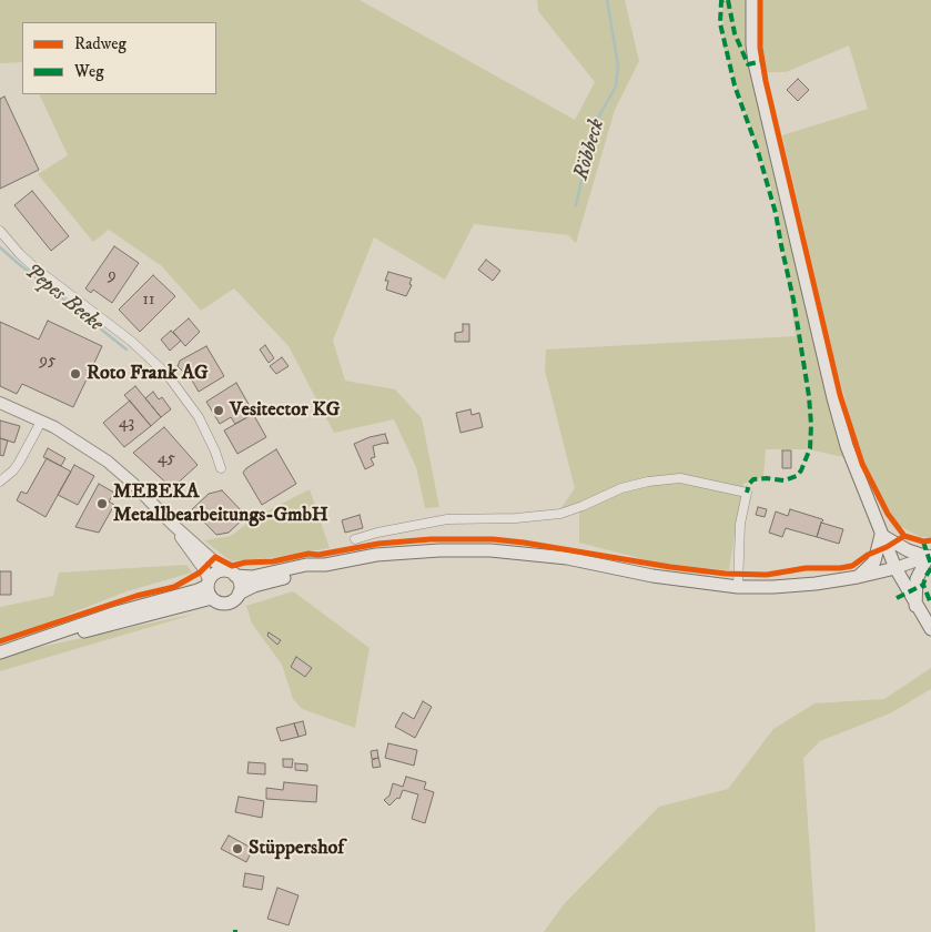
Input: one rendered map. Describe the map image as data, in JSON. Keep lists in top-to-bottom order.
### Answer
{
  "water": ["Röbbeck", "Pepes Beeke"],
  "places": [
    "Roto Frank AG",
    "Vesitector KG",
    "MEBEKA Metallbearbeitungs-GmbH",
    "Stüppershof"
  ],
  "house_numbers": [
    "9",
    "11",
    "95",
    "43",
    "45"
  ],
  "legend": ["Radweg", "Weg"]
}
